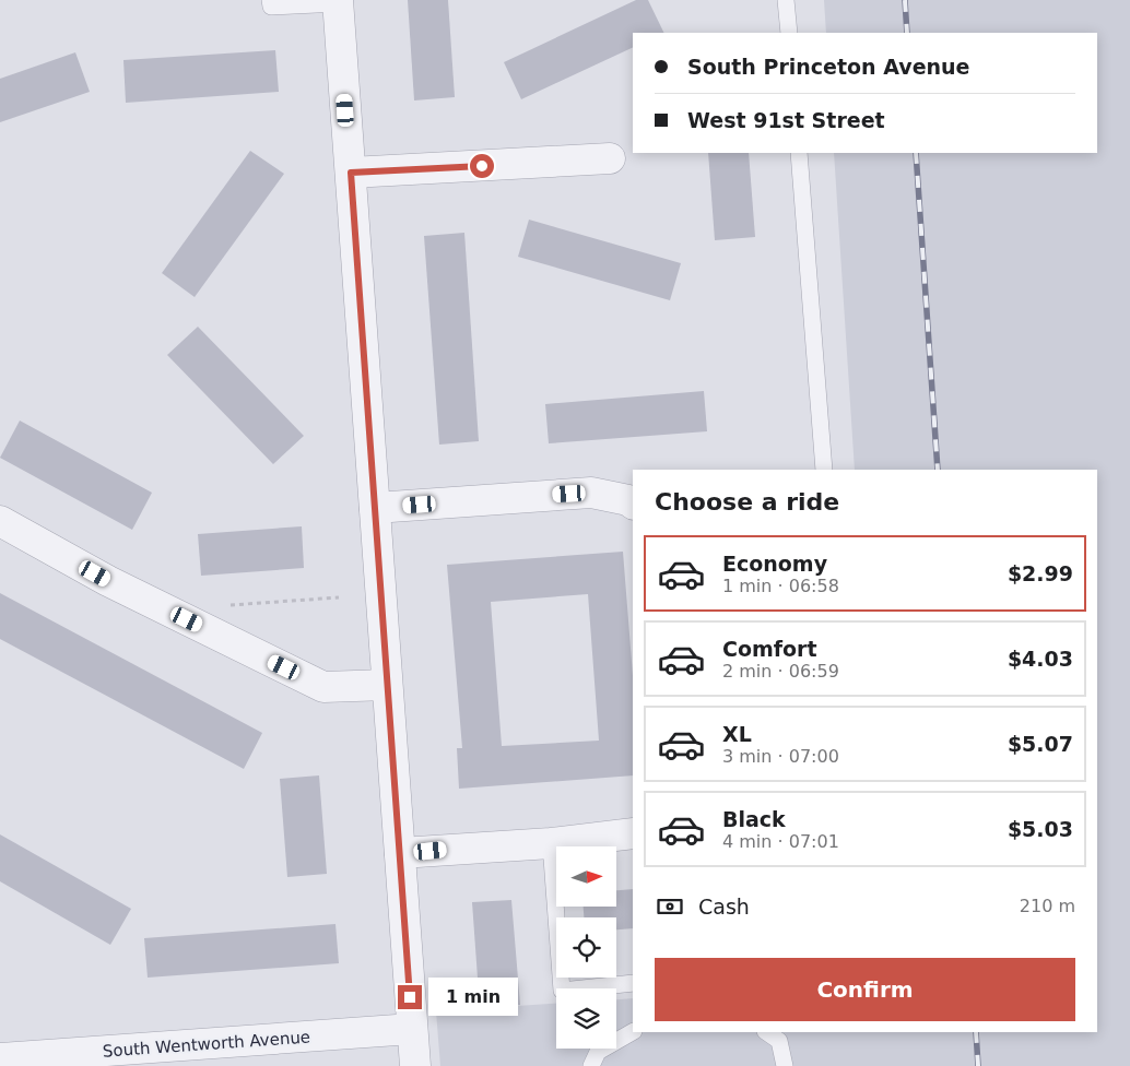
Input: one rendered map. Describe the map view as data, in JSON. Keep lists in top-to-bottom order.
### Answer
{
  "streets": {
    "street": ["South Wentworth Avenue"]
  },
  "north": "right",
  "page": {
    "banner": ["South Princeton Avenue", "West 91st Street"],
    "heading": "Choose a ride",
    "list": [
      {
        "name": "Economy",
        "note": "1 min · 06:58",
        "value": "$2.99"
      },
      {
        "name": "Comfort",
        "note": "2 min · 06:59",
        "value": "$4.03"
      },
      {
        "name": "XL",
        "note": "3 min · 07:00",
        "value": "$5.07"
      },
      {
        "name": "Black",
        "note": "4 min · 07:01",
        "value": "$5.03"
      }
    ],
    "pay": ["Cash", "210 m"],
    "buttons": "Confirm",
    "bubble": "1 min"
  }
}
